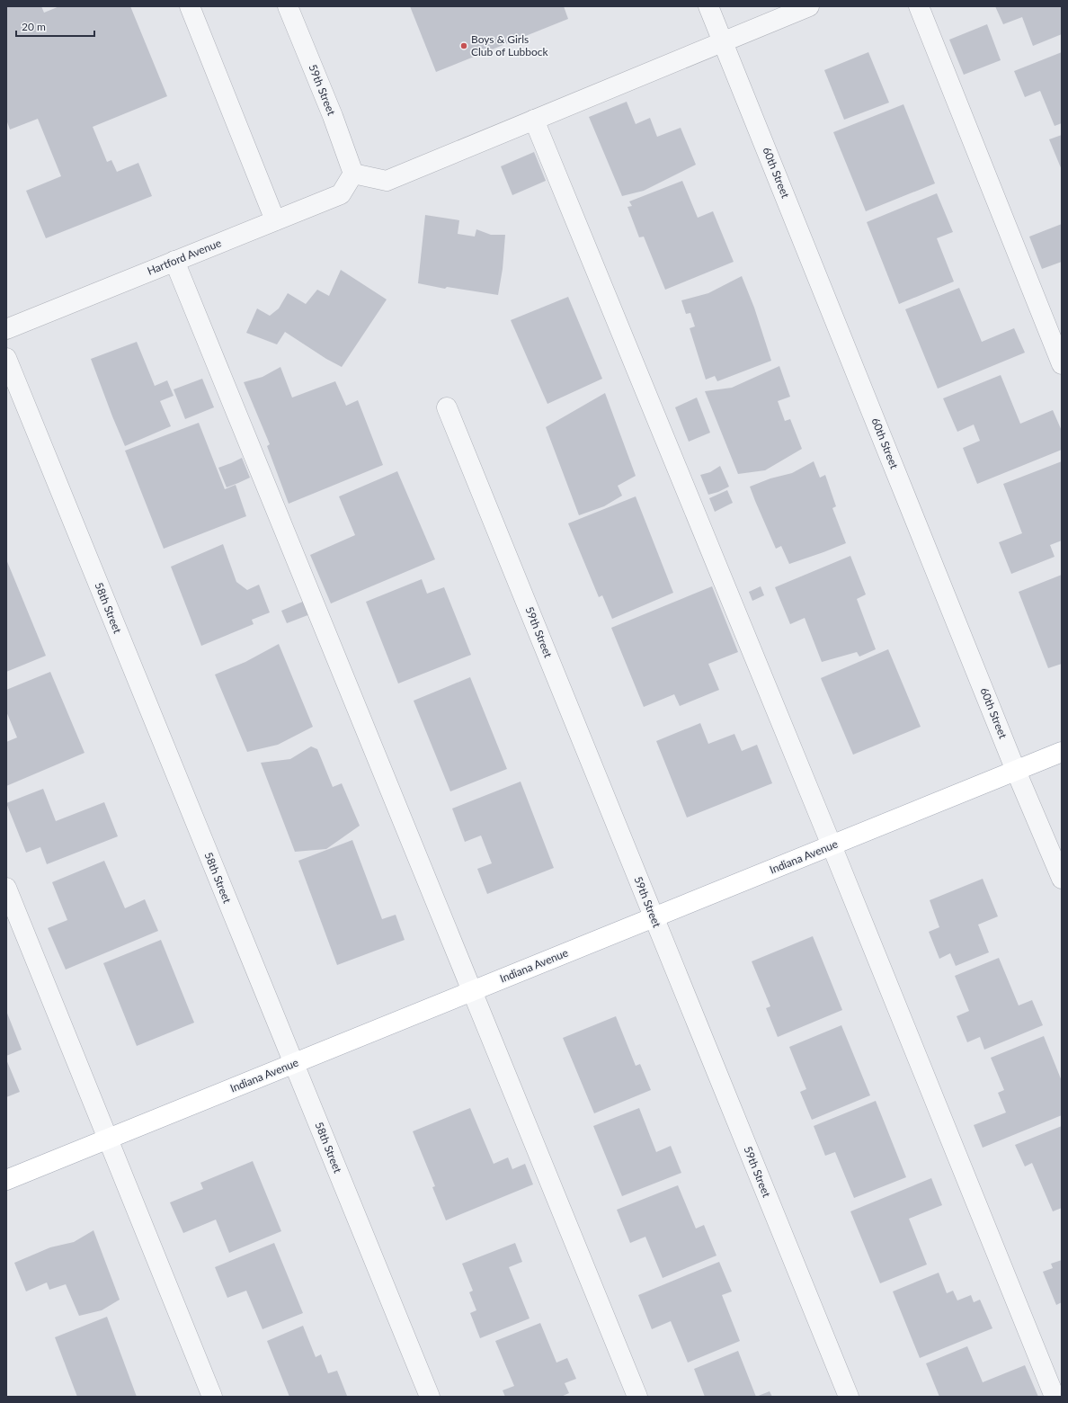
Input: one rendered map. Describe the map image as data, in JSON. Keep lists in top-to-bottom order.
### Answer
{
  "streets": {
    "main road": ["Indiana Avenue"],
    "street": [
      "59th Street",
      "60th Street",
      "Hartford Avenue",
      "58th Street"
    ]
  },
  "crossings": [
    ["59th Street", "Hartford Avenue"],
    ["59th Street", "Indiana Avenue"],
    ["60th Street", "Indiana Avenue"],
    ["58th Street", "Indiana Avenue"]
  ],
  "places": ["Boys & Girls Club of Lubbock"],
  "scale_bar": "20 m"
}
